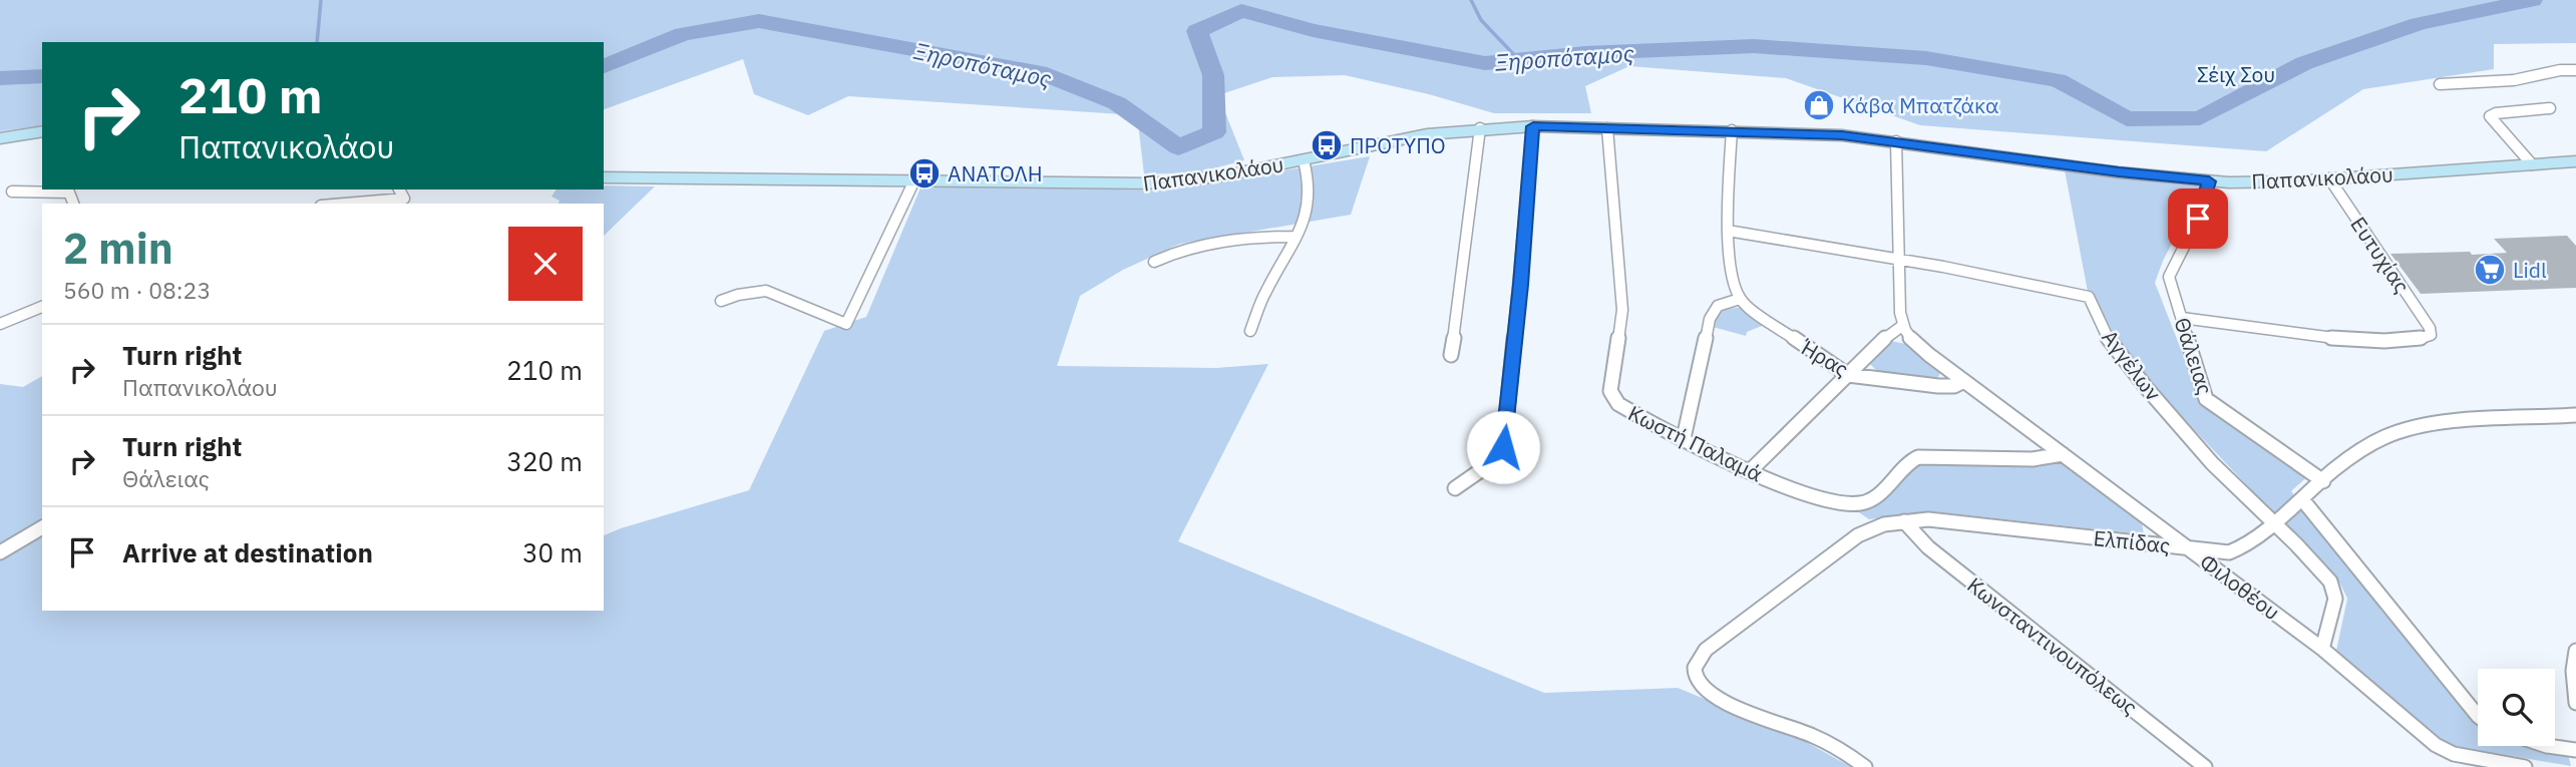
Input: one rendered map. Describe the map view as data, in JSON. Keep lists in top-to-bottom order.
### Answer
{
  "streets": {
    "main road": ["Παπανικολάου"],
    "street": [
      "Ευτυχίας",
      "Θάλειας",
      "Ήρας",
      "Αγγέλων",
      "Κωστή Παλαμά",
      "Ελπίδας",
      "Φιλοθέου",
      "Κωνσταντινουπόλεως"
    ]
  },
  "crossings": [
    ["Παπανικολάου", "Ευτυχίας"],
    ["Παπανικολάου", "Θάλειας"],
    ["Παπανικολάου", "Κωστή Παλαμά"],
    ["Ευτυχίας", "Θάλειας"],
    ["Θάλειας", "Ελπίδας"],
    ["Ήρας", "Φιλοθέου"],
    ["Αγγέλων", "Ελπίδας"],
    ["Αγγέλων", "Φιλοθέου"],
    ["Κωστή Παλαμά", "Φιλοθέου"],
    ["Ελπίδας", "Φιλοθέου"],
    ["Ελπίδας", "Κωνσταντινουπόλεως"]
  ],
  "water": ["Ξηροπόταμος"],
  "parks": ["Σέιχ Σου"],
  "places": {
    "shop": ["Κάβα Μπατζάκα"],
    "bus stop": ["ΠΡΟΤΥΠΟ", "ΑΝΑΤΟΛΗ"],
    "supermarket": ["Lidl"]
  },
  "page": {
    "turn": ["210 m", "Παπανικολάου"],
    "heading": ["2 min", "560 m · 08:23"],
    "list": [
      {
        "name": "Turn right",
        "note": "Παπανικολάου",
        "value": "210 m"
      },
      {
        "name": "Turn right",
        "note": "Θάλειας",
        "value": "320 m"
      },
      {
        "name": "Arrive at destination",
        "value": "30 m"
      }
    ]
  }
}
